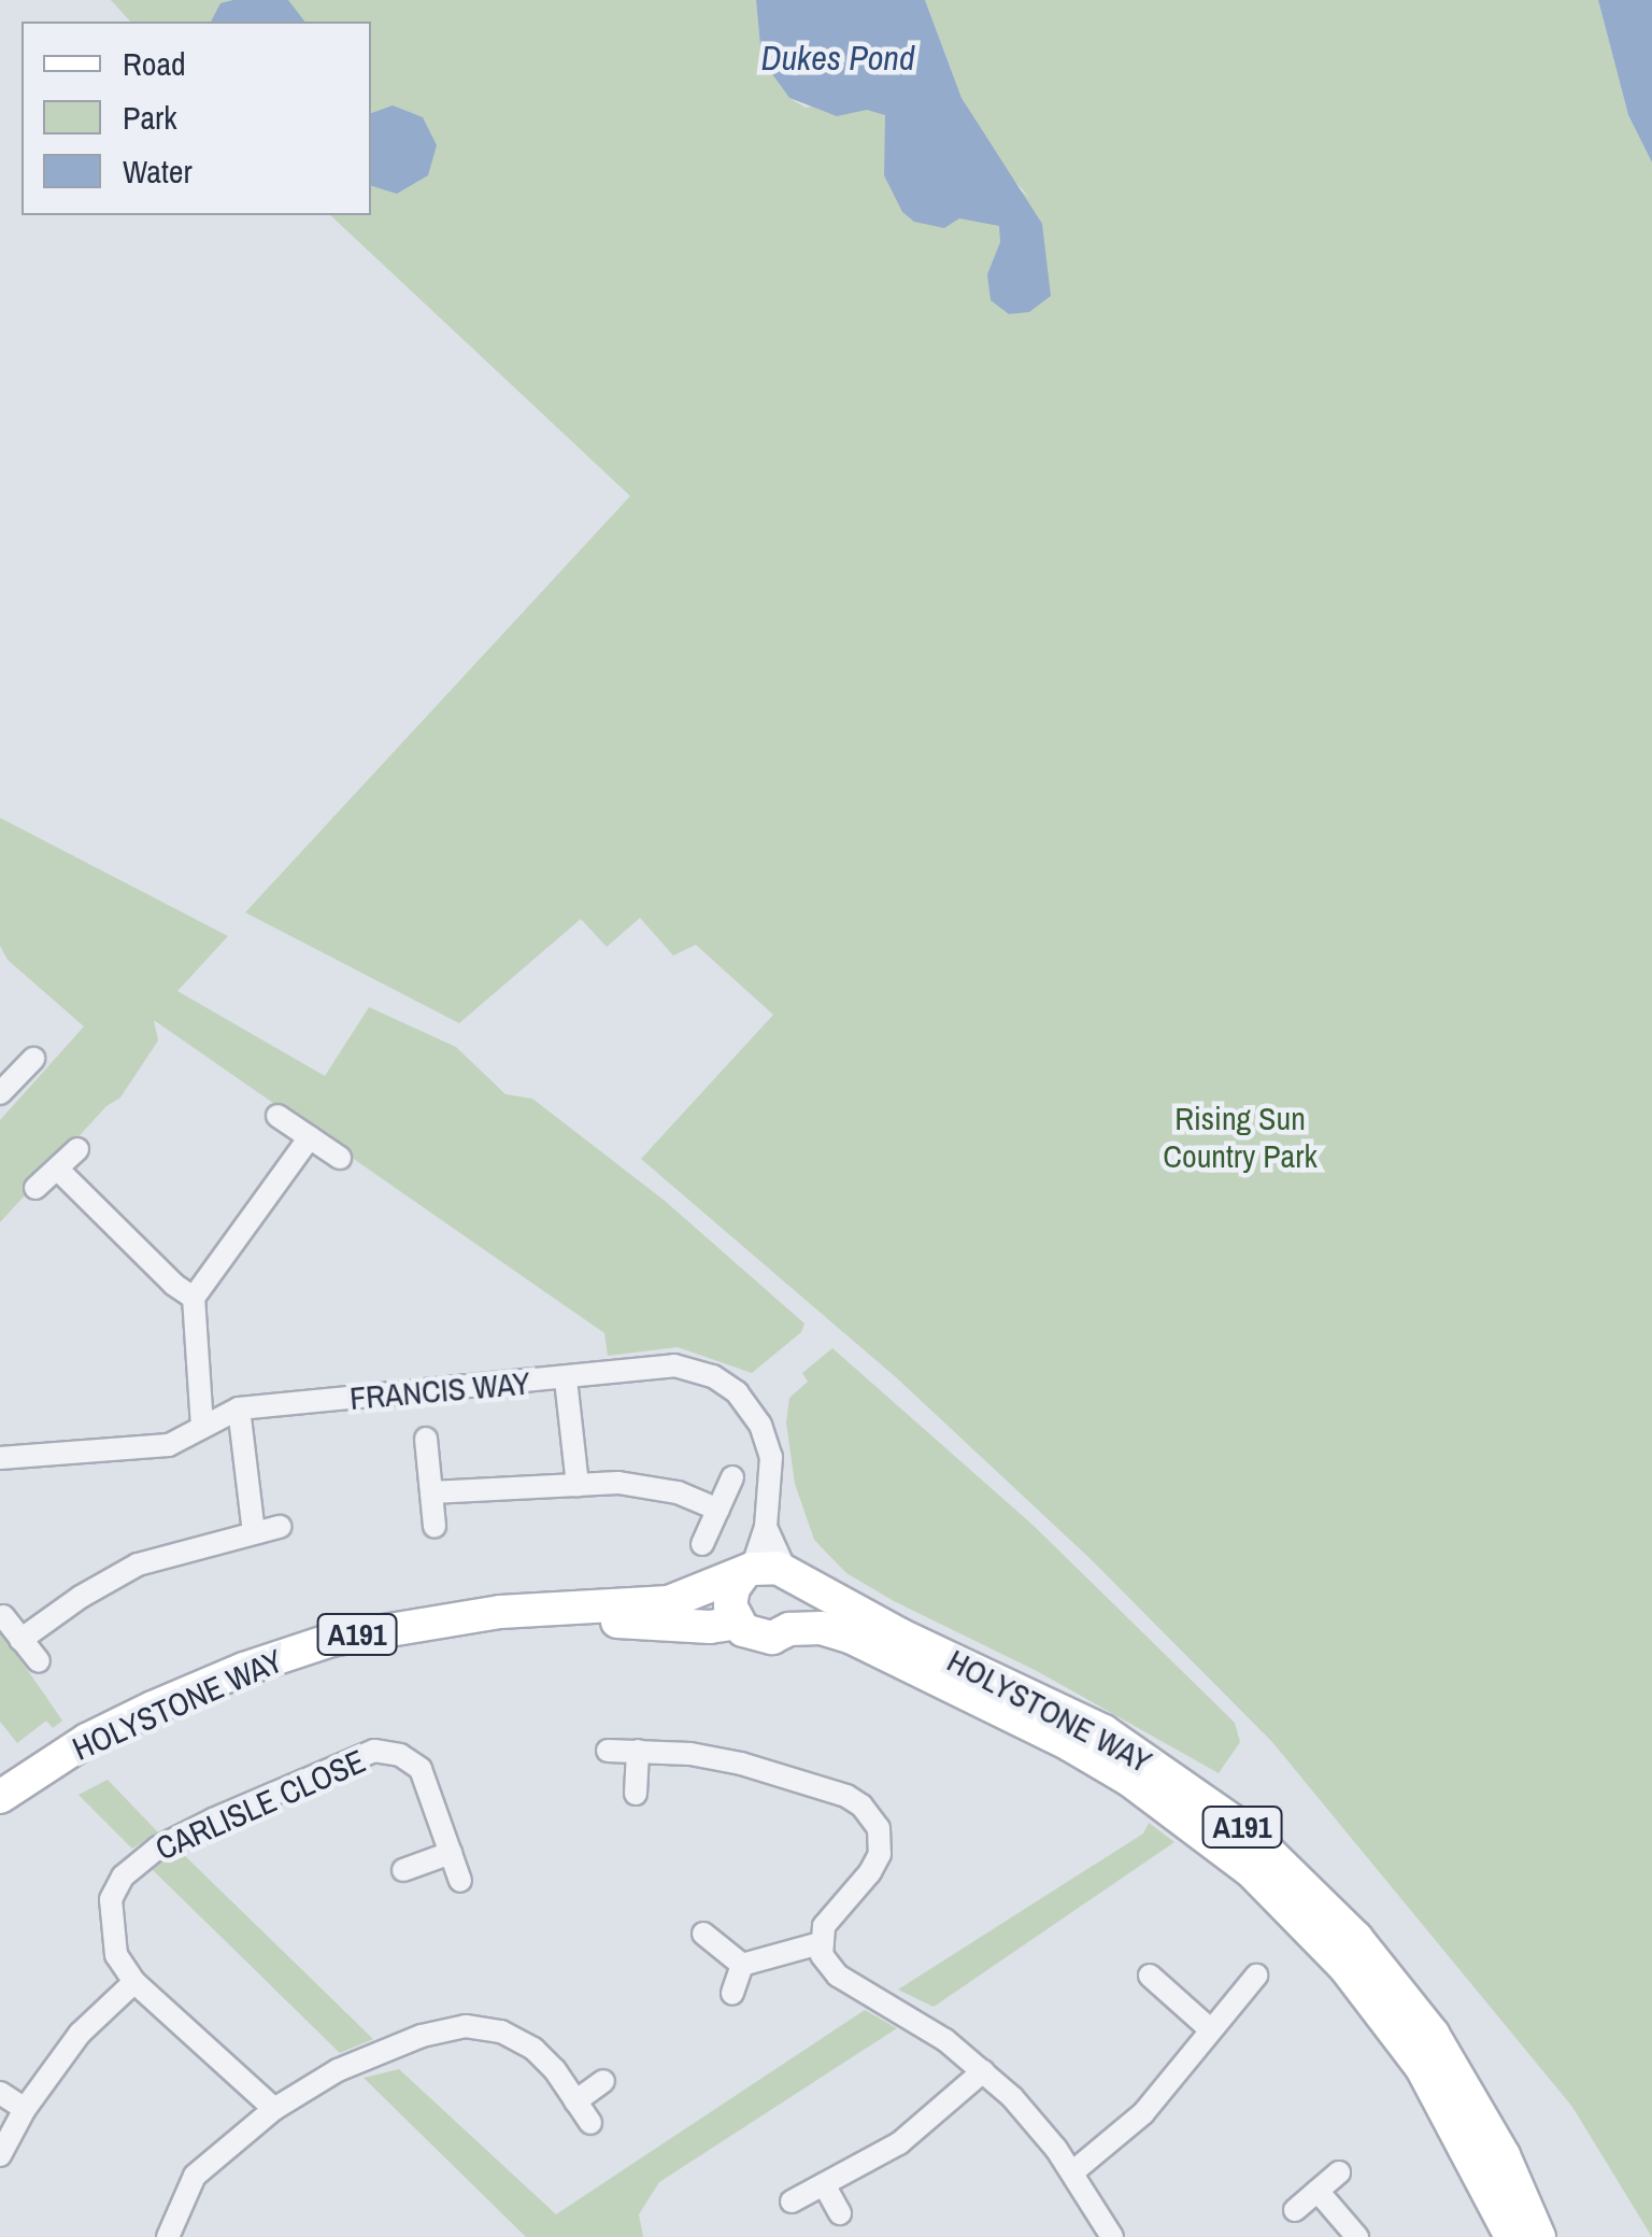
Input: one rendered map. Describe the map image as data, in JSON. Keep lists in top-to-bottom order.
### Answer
{
  "streets": {
    "main road": ["A191", "HOLYSTONE WAY"],
    "street": ["FRANCIS WAY", "CARLISLE CLOSE"]
  },
  "crossings": [
    ["FRANCIS WAY", "HOLYSTONE WAY"]
  ],
  "water": ["Dukes Pond"],
  "parks": ["Rising Sun Country Park"],
  "legend": ["Road", "Park", "Water"]
}
